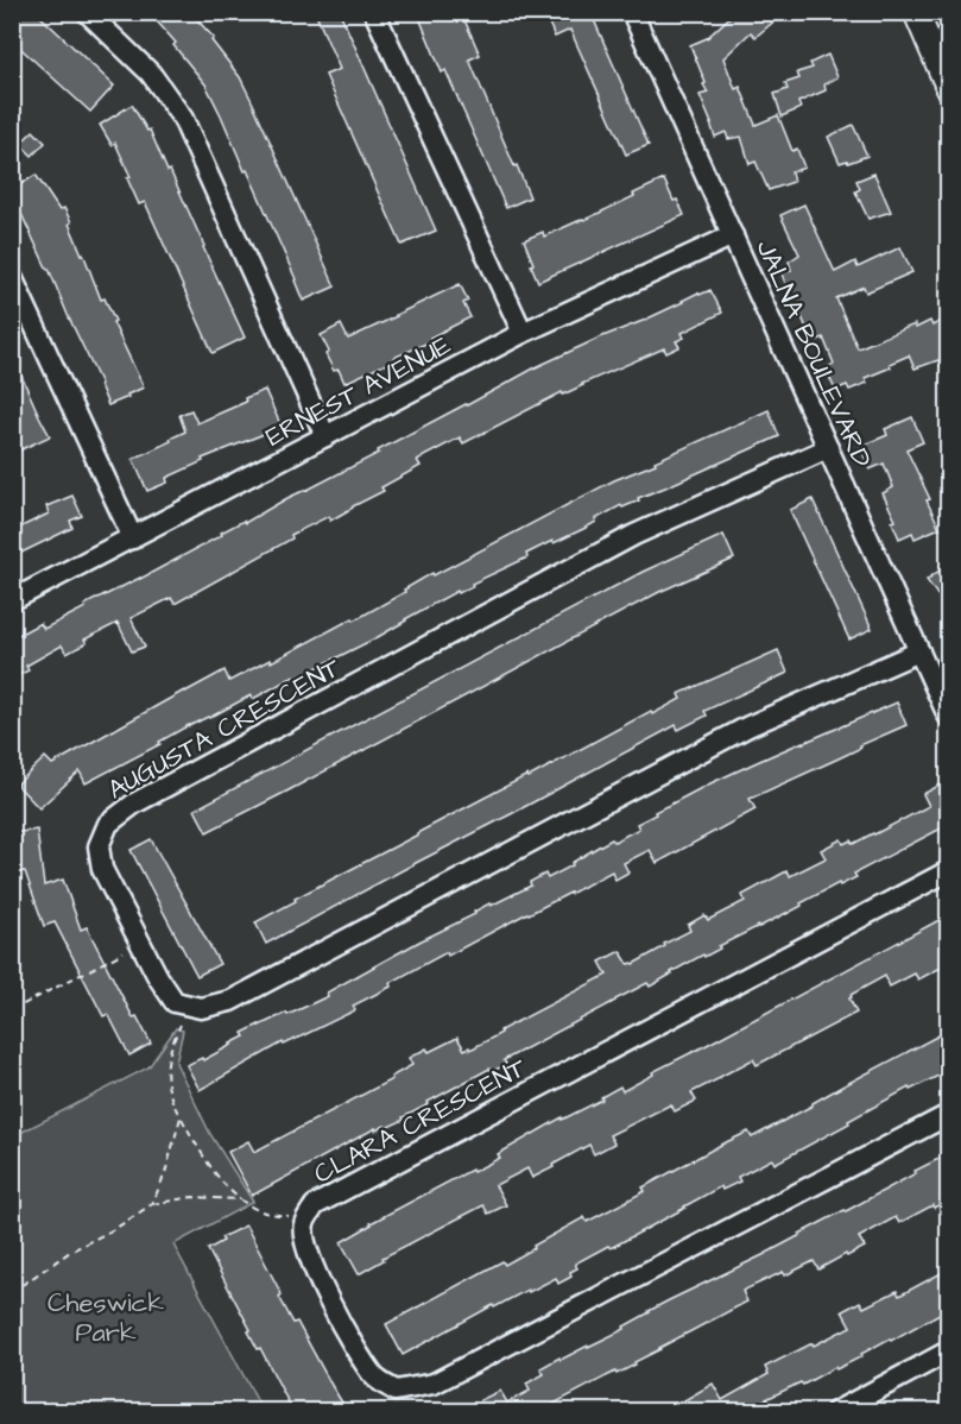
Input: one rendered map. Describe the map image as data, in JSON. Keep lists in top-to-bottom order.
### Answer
{
  "streets": {
    "street": [
      "JALNA BOULEVARD",
      "ERNEST AVENUE",
      "AUGUSTA CRESCENT",
      "CLARA CRESCENT"
    ]
  },
  "crossings": [
    ["JALNA BOULEVARD", "ERNEST AVENUE"],
    ["JALNA BOULEVARD", "AUGUSTA CRESCENT"]
  ],
  "parks": ["Cheswick Park"]
}
